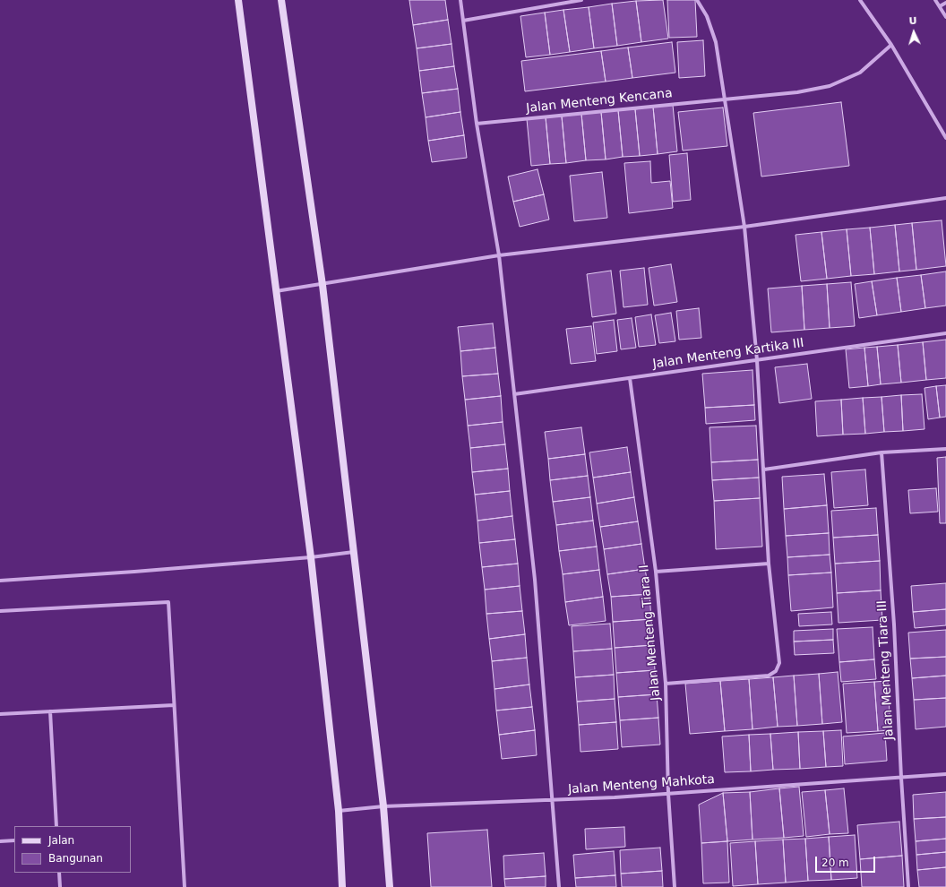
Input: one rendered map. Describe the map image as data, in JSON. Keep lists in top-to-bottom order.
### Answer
{
  "streets": {
    "street": [
      "Jalan Menteng Kencana",
      "Jalan Menteng Kartika III",
      "Jalan Menteng Tiara II",
      "Jalan Menteng Tiara III",
      "Jalan Menteng Mahkota"
    ]
  },
  "crossings": [
    ["Jalan Menteng Kartika III", "Jalan Menteng Tiara II"],
    ["Jalan Menteng Tiara II", "Jalan Menteng Mahkota"],
    ["Jalan Menteng Tiara III", "Jalan Menteng Mahkota"]
  ],
  "legend": ["Jalan", "Bangunan"],
  "scale_bar": "20 m",
  "north": "top"
}
